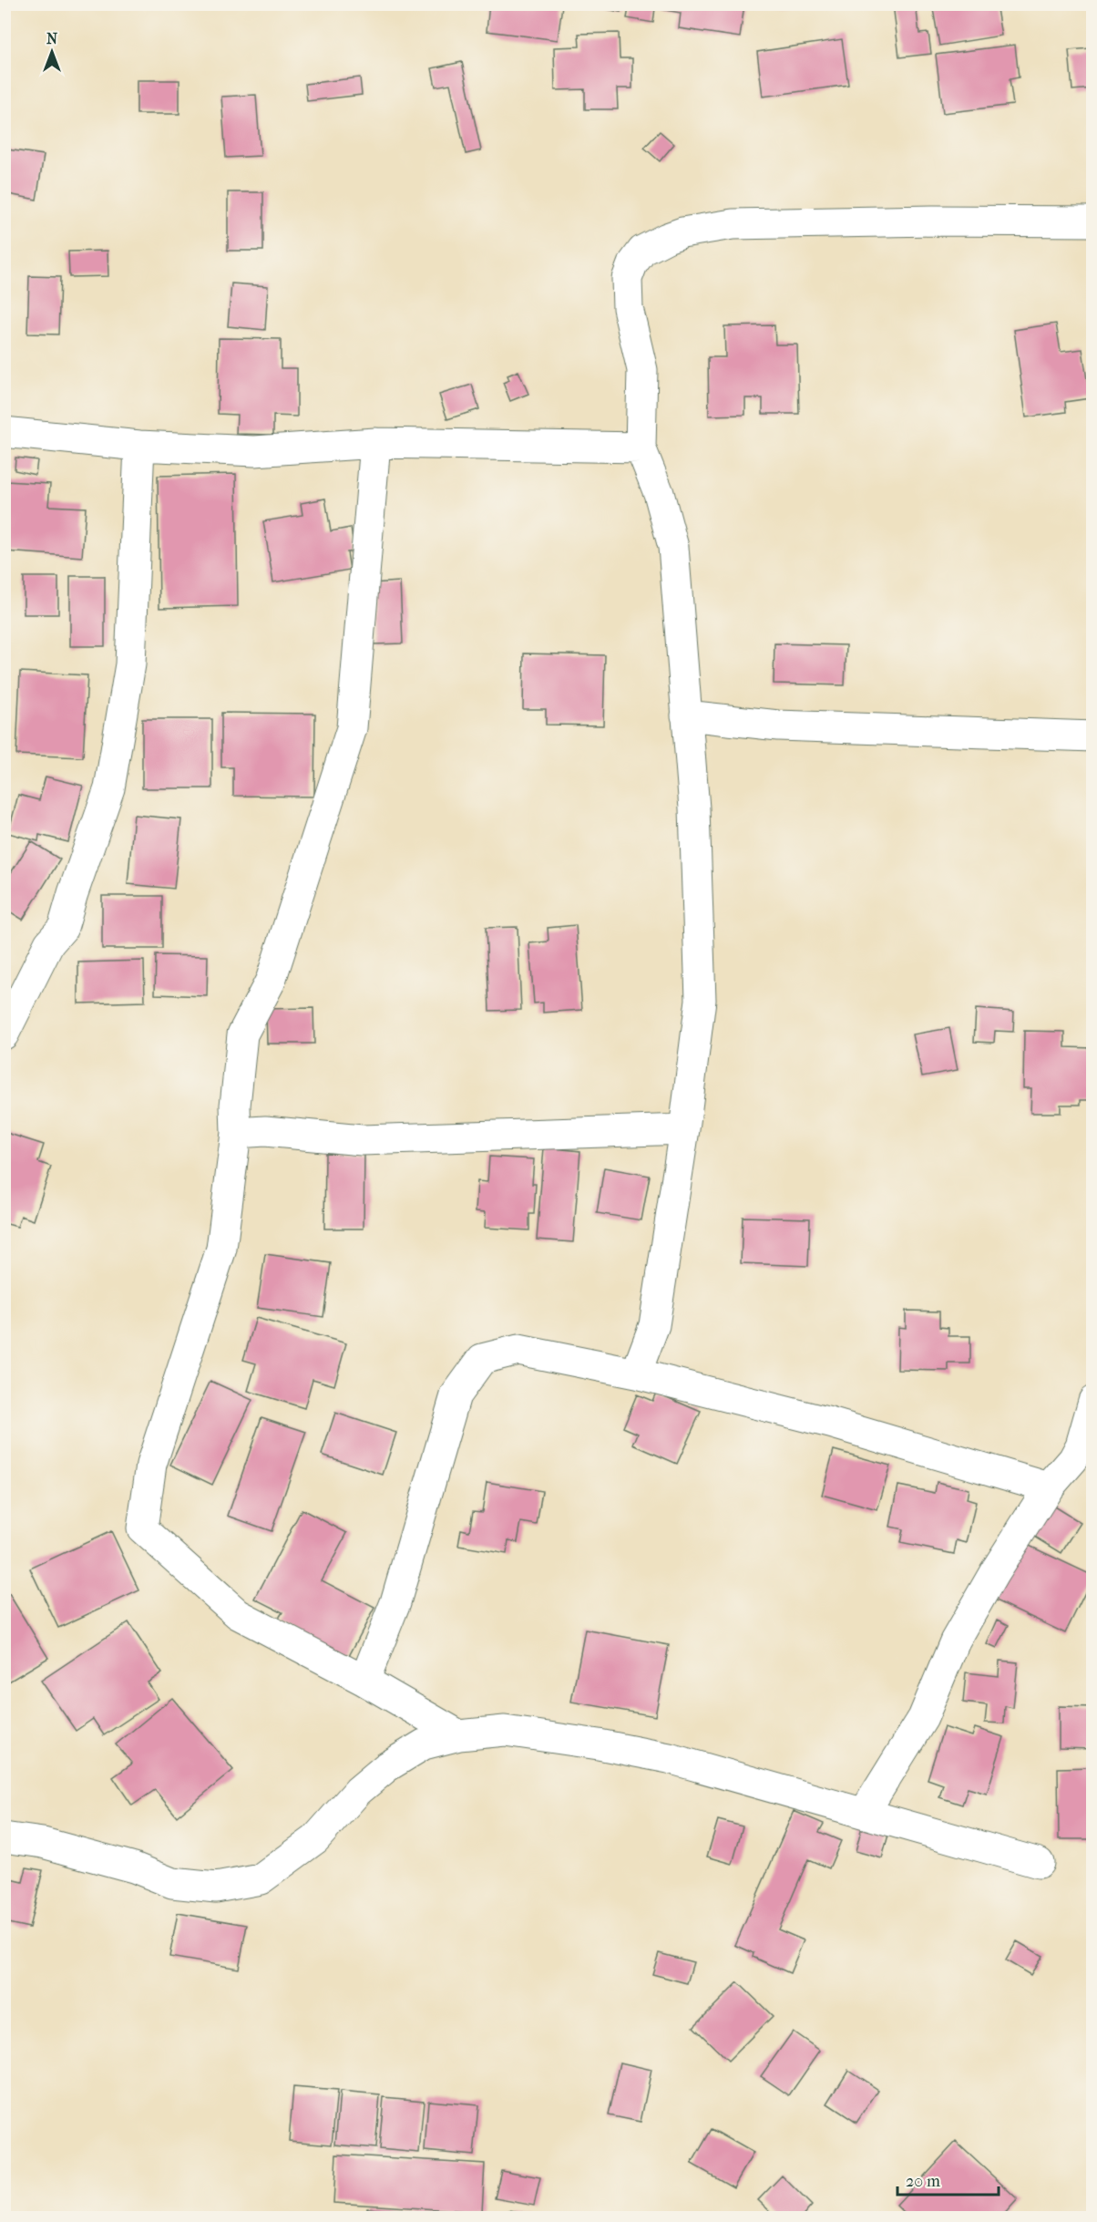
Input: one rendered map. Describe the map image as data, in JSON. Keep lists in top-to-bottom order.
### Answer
{
  "scale_bar": "20 m",
  "north": "top"
}
